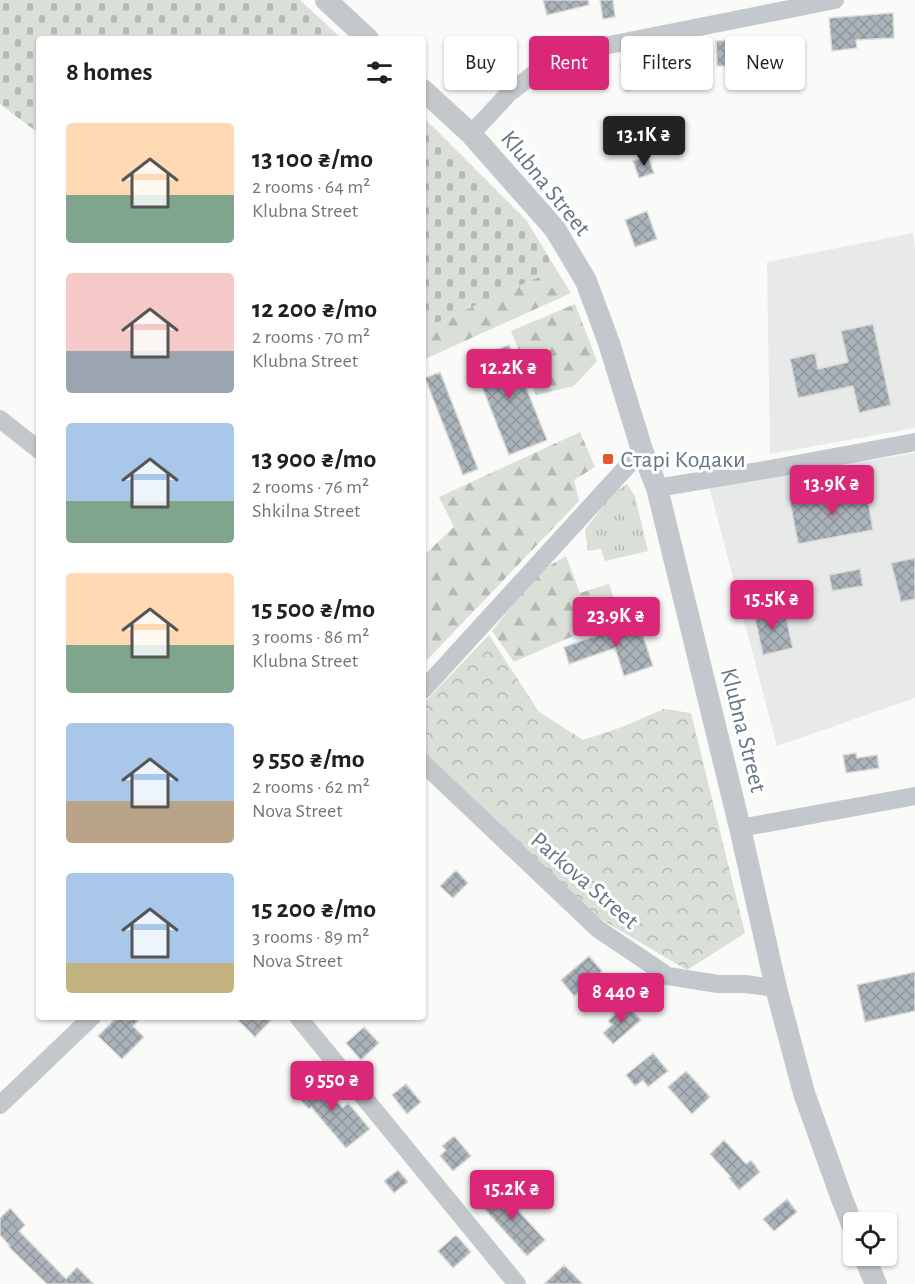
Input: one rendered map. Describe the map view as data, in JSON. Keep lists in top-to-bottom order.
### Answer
{
  "streets": {
    "street": ["Klubna Street", "Parkova Street"]
  },
  "crossings": [
    ["Klubna Street", "Parkova Street"]
  ],
  "places": {
    "transit": ["Старі Кодаки"]
  },
  "page": {
    "chip": [
      "Buy",
      "Rent",
      "Filters",
      "New"
    ],
    "heading": "8 homes",
    "list": [
      {
        "name": "13 100 ₴/mo",
        "note": "2 rooms · 64 m² · Klubna Street"
      },
      {
        "name": "12 200 ₴/mo",
        "note": "2 rooms · 70 m² · Klubna Street"
      },
      {
        "name": "13 900 ₴/mo",
        "note": "2 rooms · 76 m² · Shkilna Street"
      },
      {
        "name": "15 500 ₴/mo",
        "note": "3 rooms · 86 m² · Klubna Street"
      },
      {
        "name": "9 550 ₴/mo",
        "note": "2 rooms · 62 m² · Nova Street"
      },
      {
        "name": "15 200 ₴/mo",
        "note": "3 rooms · 89 m² · Nova Street"
      }
    ],
    "price": [
      "13.1K ₴",
      "12.2K ₴",
      "13.9K ₴",
      "15.5K ₴",
      "23.9K ₴",
      "8 440 ₴",
      "9 550 ₴",
      "15.2K ₴"
    ]
  }
}
